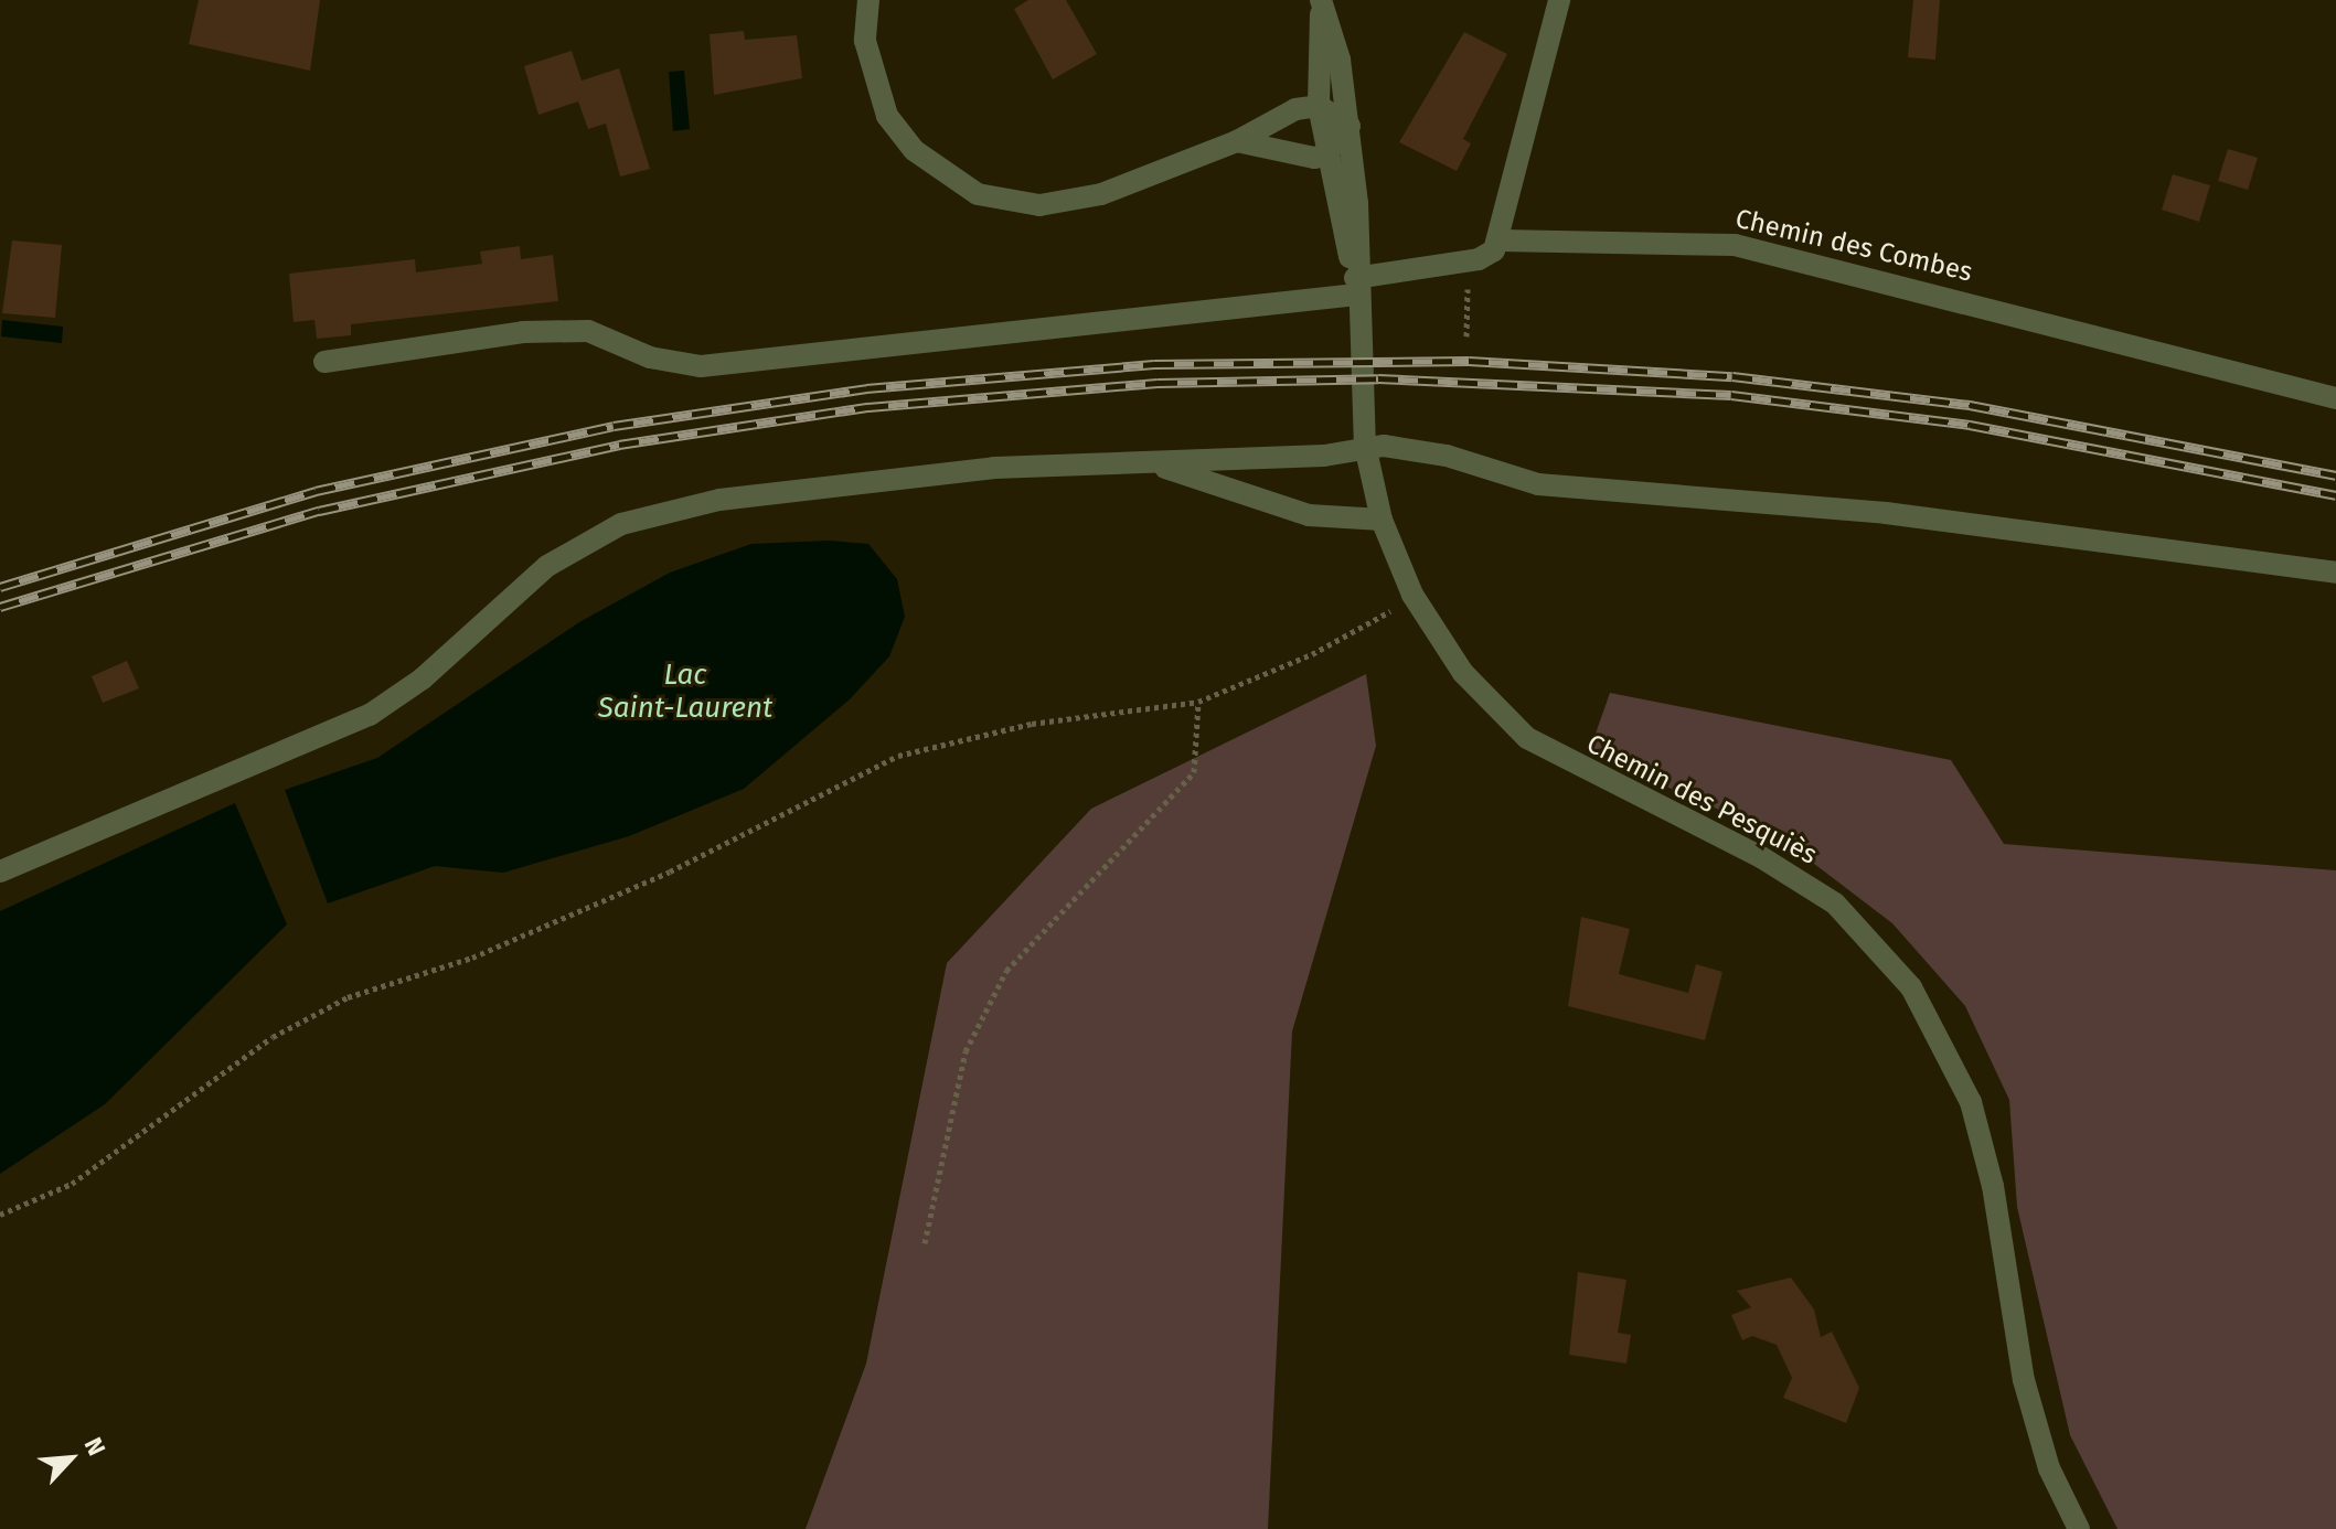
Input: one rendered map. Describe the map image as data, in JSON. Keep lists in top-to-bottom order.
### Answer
{
  "streets": {
    "street": ["Chemin des Combes", "Chemin des Pesquiès"]
  },
  "water": ["Lac Saint-Laurent"],
  "north": "top right"
}
